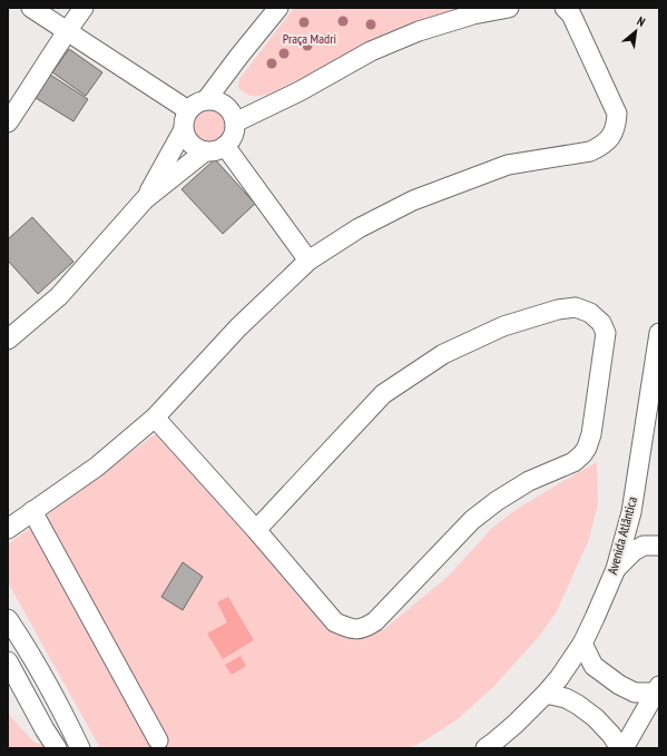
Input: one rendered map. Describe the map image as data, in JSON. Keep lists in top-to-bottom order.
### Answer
{
  "streets": {
    "street": ["Avenida Atlântica"]
  },
  "parks": ["Praça Madri"],
  "north": "top right"
}
